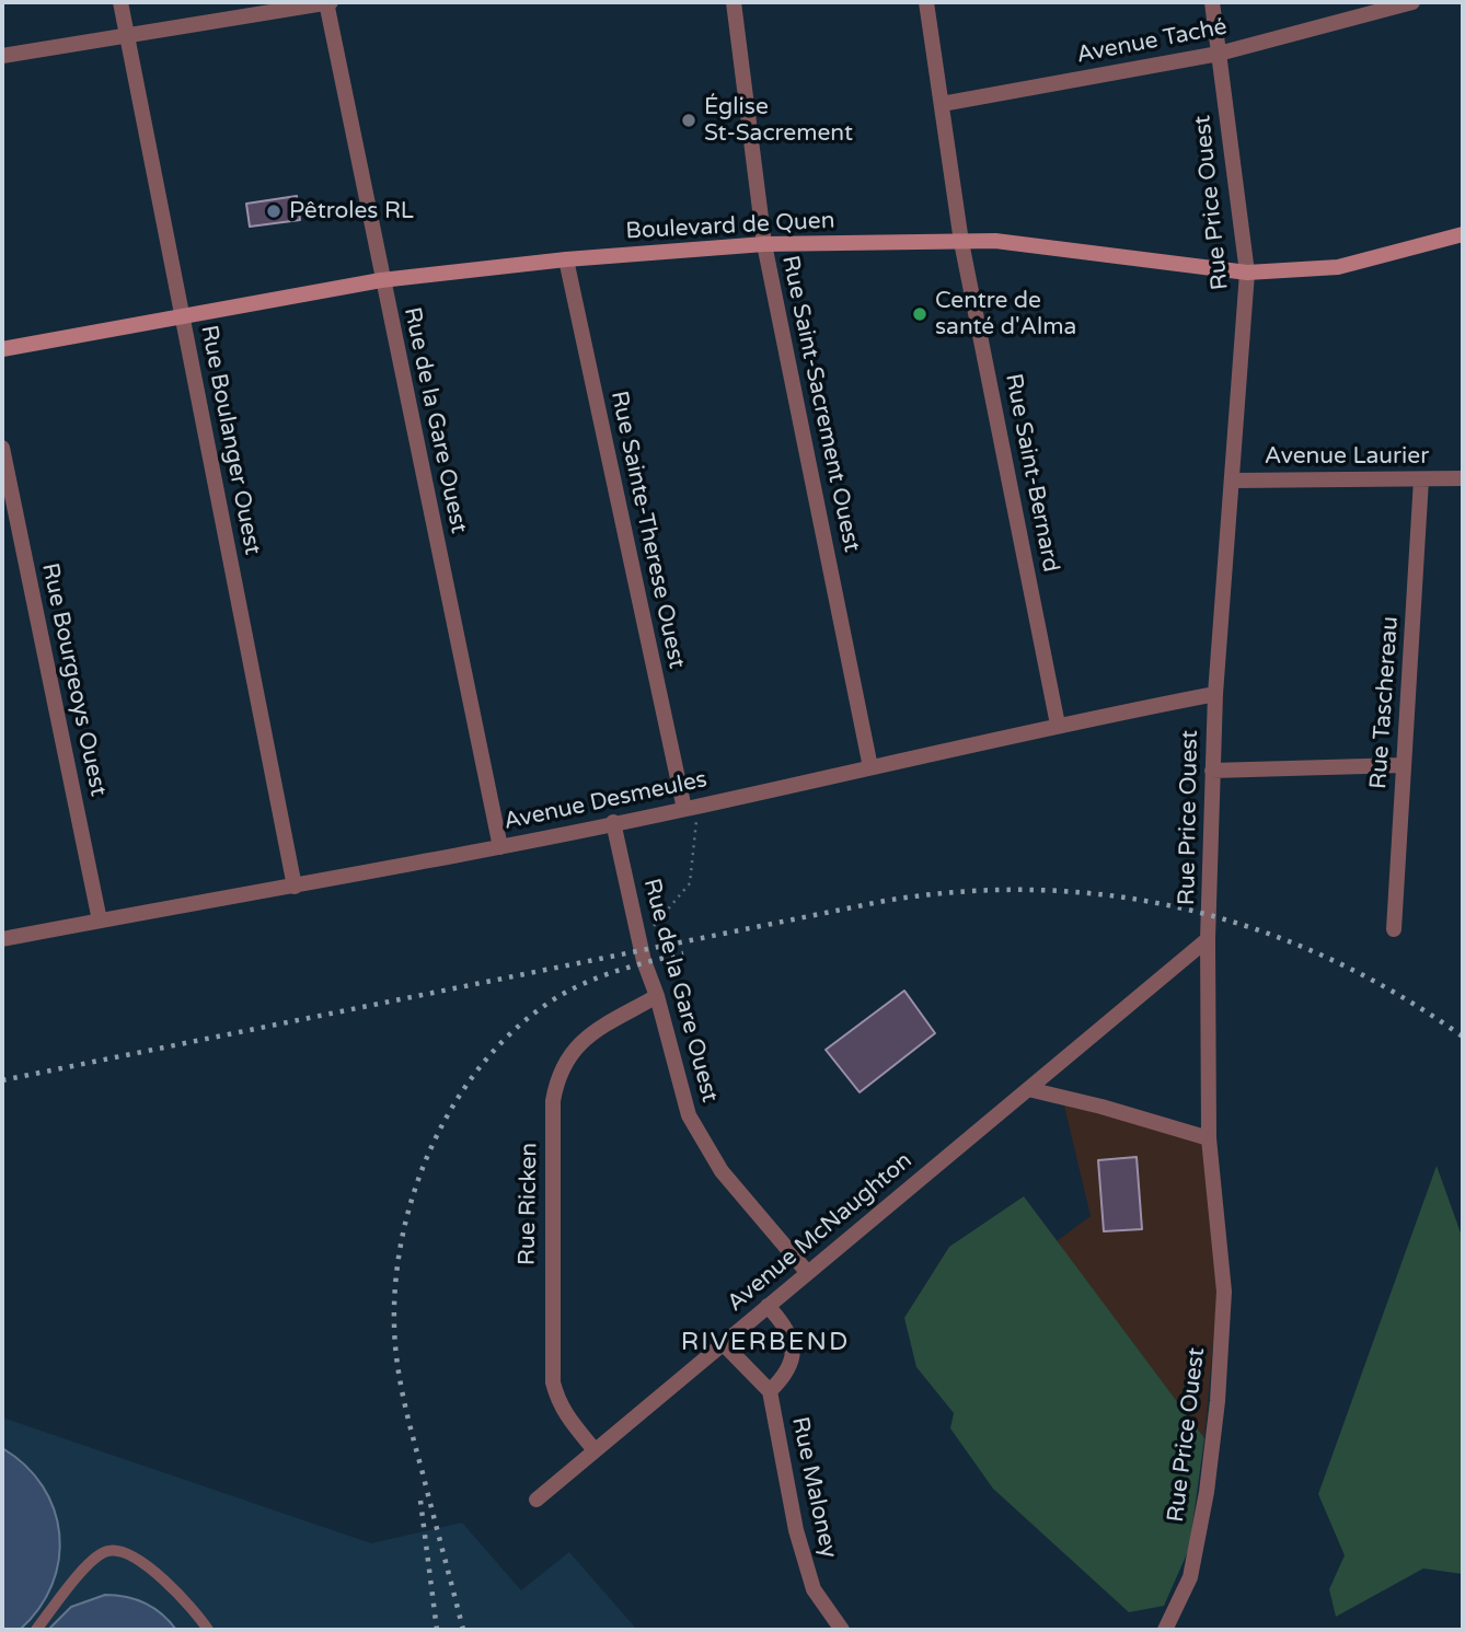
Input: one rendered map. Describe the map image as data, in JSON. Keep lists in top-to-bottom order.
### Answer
{
  "streets": {
    "street": [
      "Avenue Taché",
      "Rue Price Ouest",
      "Boulevard de Quen",
      "Rue Saint-Sacrement Ouest",
      "Rue de la Gare Ouest",
      "Rue Boulanger Ouest",
      "Avenue Laurier",
      "Rue Saint-Bernard",
      "Rue Sainte-Therese Ouest",
      "Rue Bourgeoys Ouest",
      "Rue Taschereau",
      "Avenue Desmeules",
      "Rue Ricken",
      "Avenue McNaughton",
      "Rue Maloney"
    ]
  },
  "crossings": [
    ["Avenue Taché", "Rue Price Ouest"],
    ["Avenue Taché", "Rue Saint-Bernard"],
    ["Rue Price Ouest", "Boulevard de Quen"],
    ["Rue Price Ouest", "Avenue Laurier"],
    ["Rue Price Ouest", "Avenue Desmeules"],
    ["Rue Price Ouest", "Avenue McNaughton"],
    ["Boulevard de Quen", "Rue Saint-Sacrement Ouest"],
    ["Boulevard de Quen", "Rue de la Gare Ouest"],
    ["Boulevard de Quen", "Rue Boulanger Ouest"],
    ["Boulevard de Quen", "Rue Saint-Bernard"],
    ["Boulevard de Quen", "Rue Sainte-Therese Ouest"],
    ["Rue Saint-Sacrement Ouest", "Avenue Desmeules"],
    ["Rue de la Gare Ouest", "Avenue Desmeules"],
    ["Rue de la Gare Ouest", "Rue Ricken"],
    ["Rue de la Gare Ouest", "Avenue McNaughton"],
    ["Rue Boulanger Ouest", "Avenue Desmeules"],
    ["Avenue Laurier", "Rue Taschereau"],
    ["Rue Saint-Bernard", "Avenue Desmeules"],
    ["Rue Sainte-Therese Ouest", "Avenue Desmeules"],
    ["Rue Bourgeoys Ouest", "Avenue Desmeules"],
    ["Rue Ricken", "Avenue McNaughton"],
    ["Avenue McNaughton", "Rue Maloney"]
  ],
  "districts": ["RIVERBEND"],
  "places": ["Église St-Sacrement", "Pêtroles RL", "Centre de santé d'Alma"]
}
